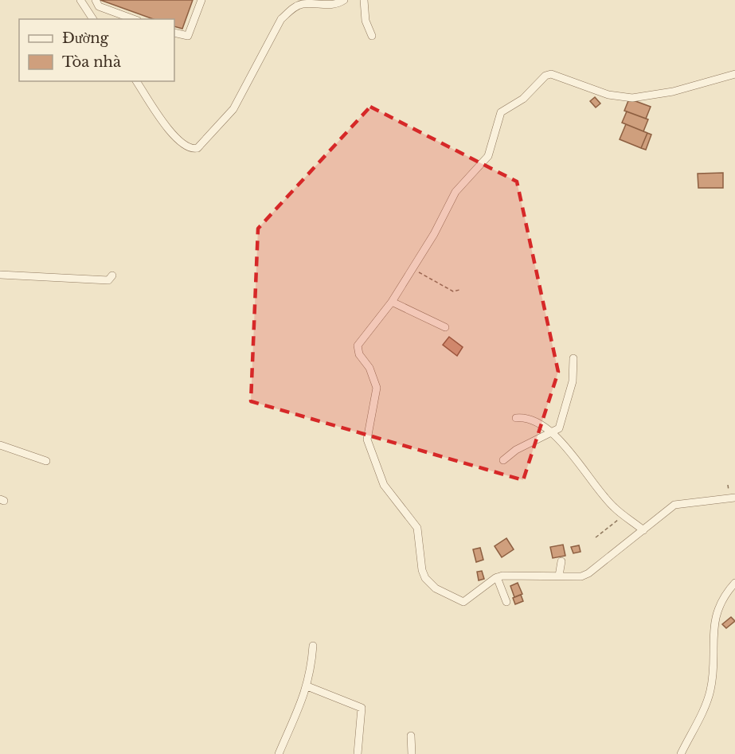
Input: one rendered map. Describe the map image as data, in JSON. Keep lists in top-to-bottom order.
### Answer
{
  "legend": ["Đường", "Tòa nhà"]
}
